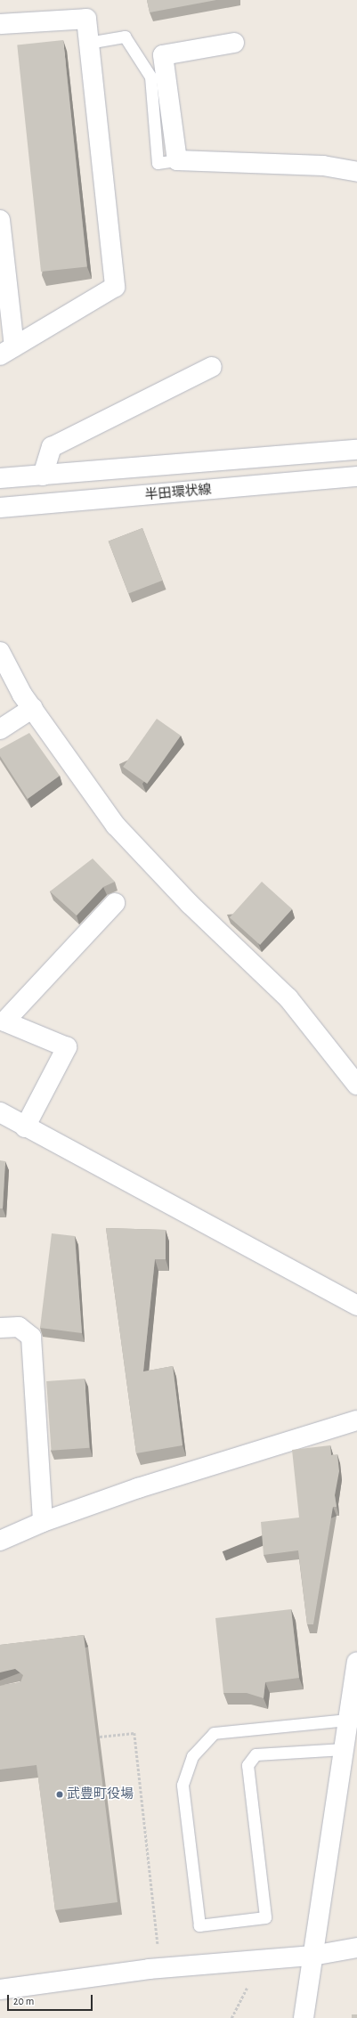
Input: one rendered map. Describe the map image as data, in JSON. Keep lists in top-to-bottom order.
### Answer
{
  "streets": {
    "street": ["半田環状線"]
  },
  "places": ["武豊町役場"],
  "scale_bar": "20 m"
}
